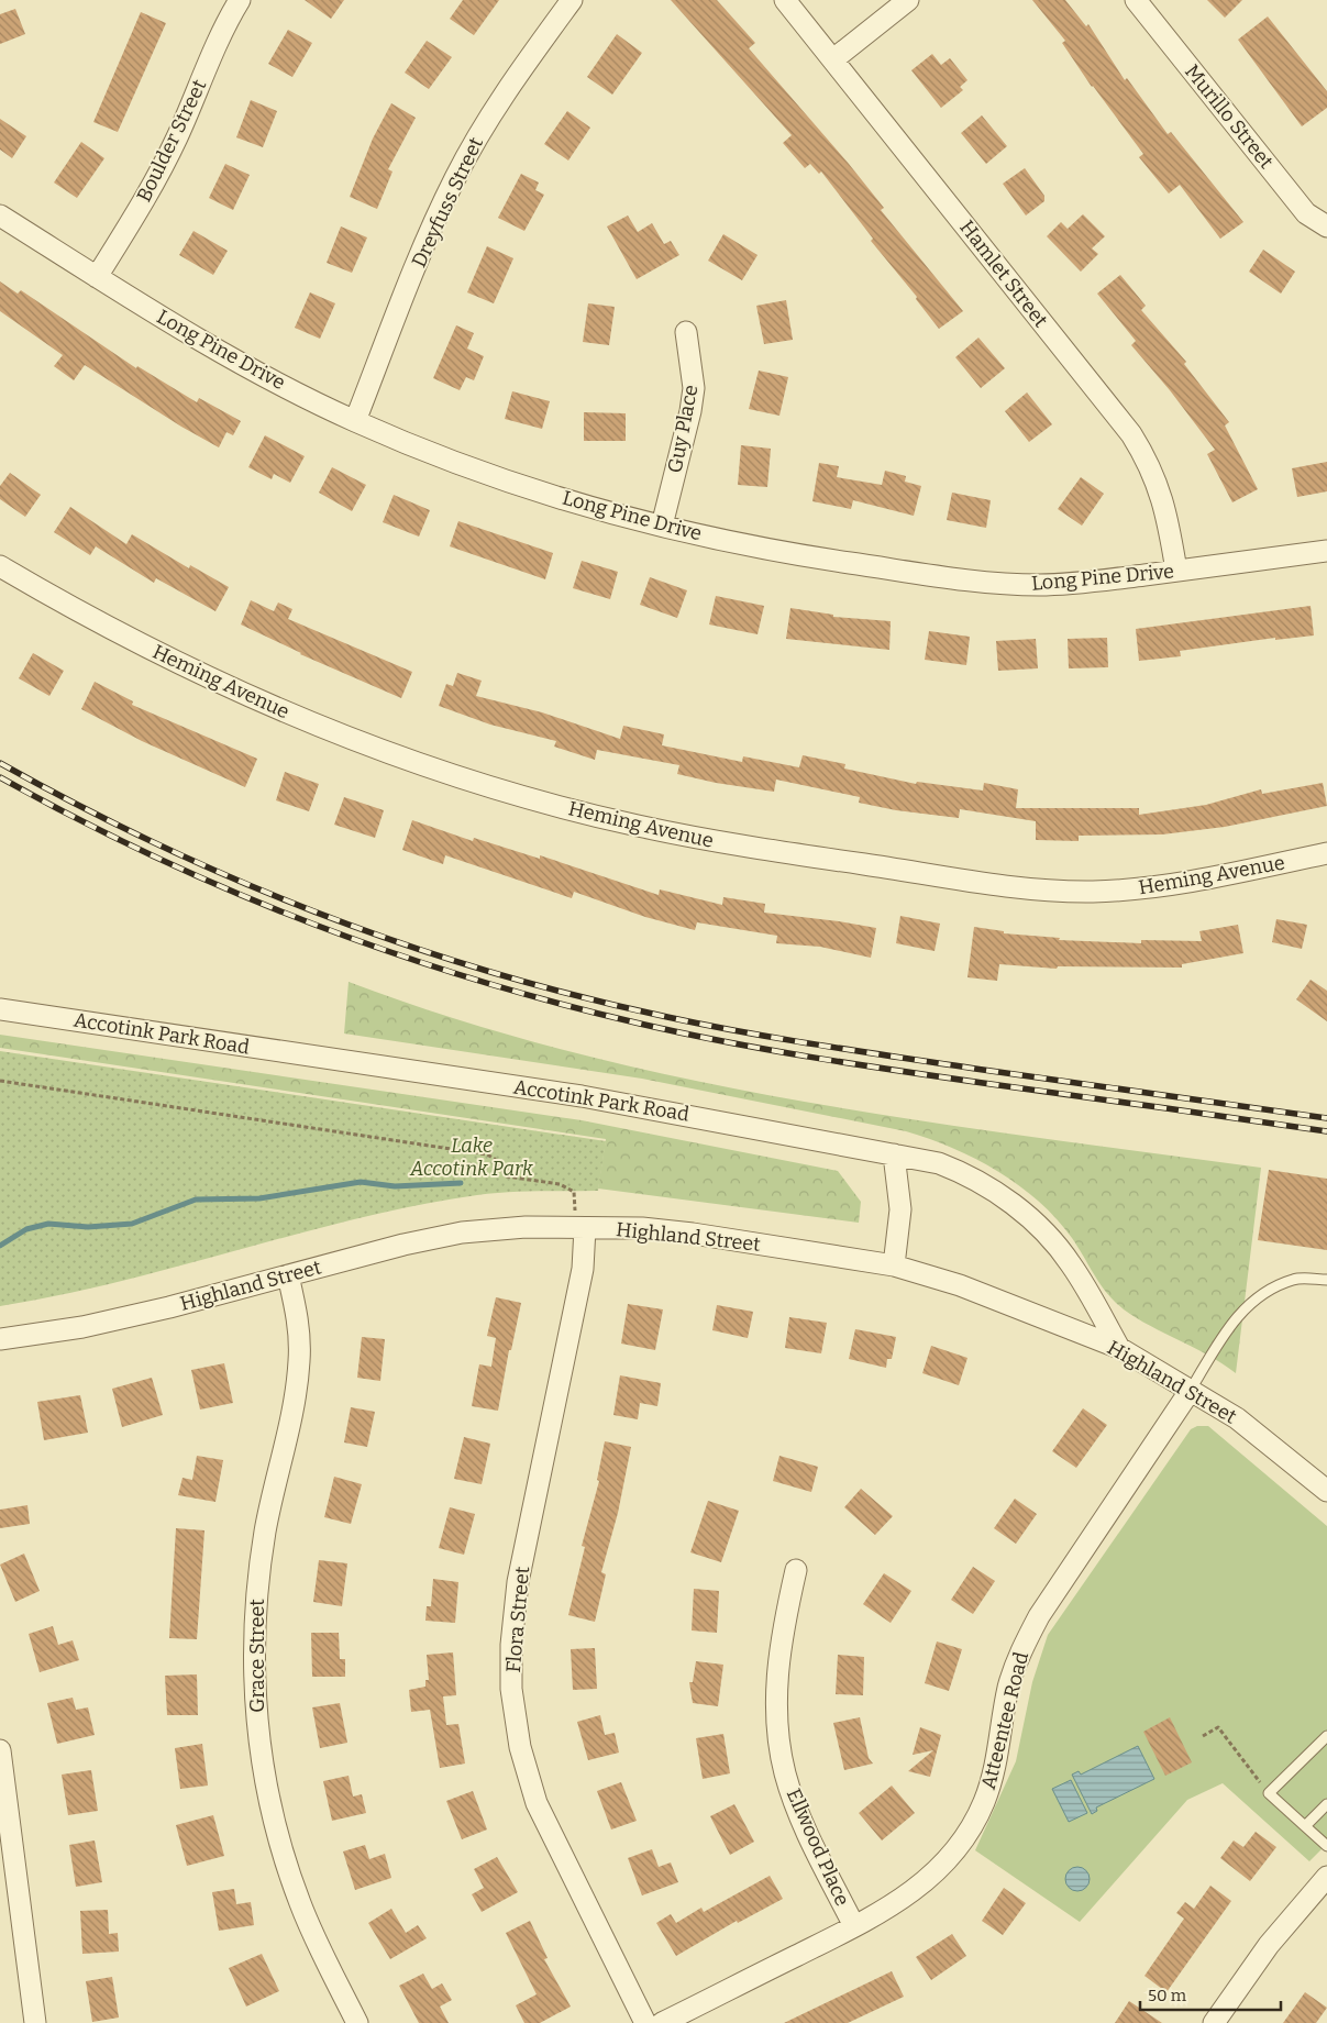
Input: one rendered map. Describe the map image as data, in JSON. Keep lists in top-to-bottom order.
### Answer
{
  "streets": {
    "street": [
      "Murillo Street",
      "Boulder Street",
      "Dreyfuss Street",
      "Hamlet Street",
      "Long Pine Drive",
      "Guy Place",
      "Heming Avenue",
      "Accotink Park Road",
      "Highland Street",
      "Flora Street",
      "Grace Street",
      "Atteentee Road",
      "Ellwood Place"
    ]
  },
  "crossings": [
    ["Boulder Street", "Long Pine Drive"],
    ["Dreyfuss Street", "Long Pine Drive"],
    ["Hamlet Street", "Long Pine Drive"],
    ["Long Pine Drive", "Guy Place"],
    ["Accotink Park Road", "Highland Street"],
    ["Highland Street", "Flora Street"],
    ["Highland Street", "Grace Street"],
    ["Highland Street", "Atteentee Road"],
    ["Atteentee Road", "Ellwood Place"]
  ],
  "parks": ["Lake Accotink Park"],
  "scale_bar": "50 m"
}
